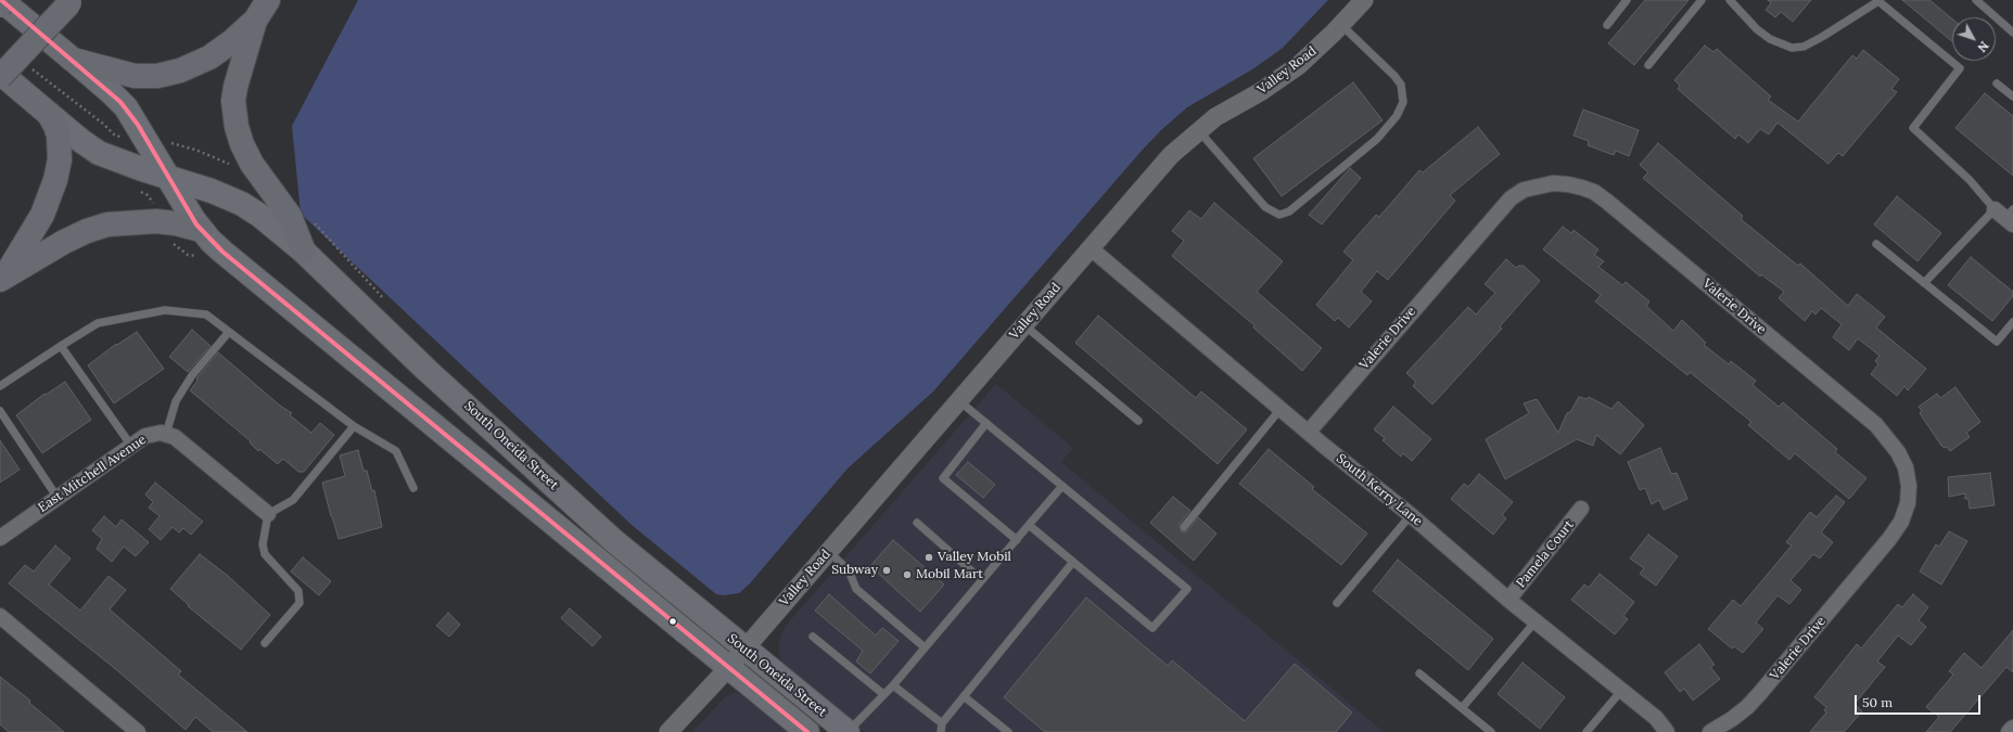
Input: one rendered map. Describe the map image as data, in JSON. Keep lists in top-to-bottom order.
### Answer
{
  "streets": {
    "highway": ["South Oneida Street"],
    "street": [
      "Valley Road",
      "Valerie Drive",
      "East Mitchell Avenue",
      "South Kerry Lane",
      "Pamela Court"
    ]
  },
  "crossings": [
    ["Valley Road", "South Oneida Street"],
    ["Valley Road", "South Kerry Lane"],
    ["Valerie Drive", "South Kerry Lane"],
    ["South Kerry Lane", "Pamela Court"]
  ],
  "places": ["Valley Mobil", "Subway", "Mobil Mart"],
  "scale_bar": "50 m",
  "north": "bottom right"
}
